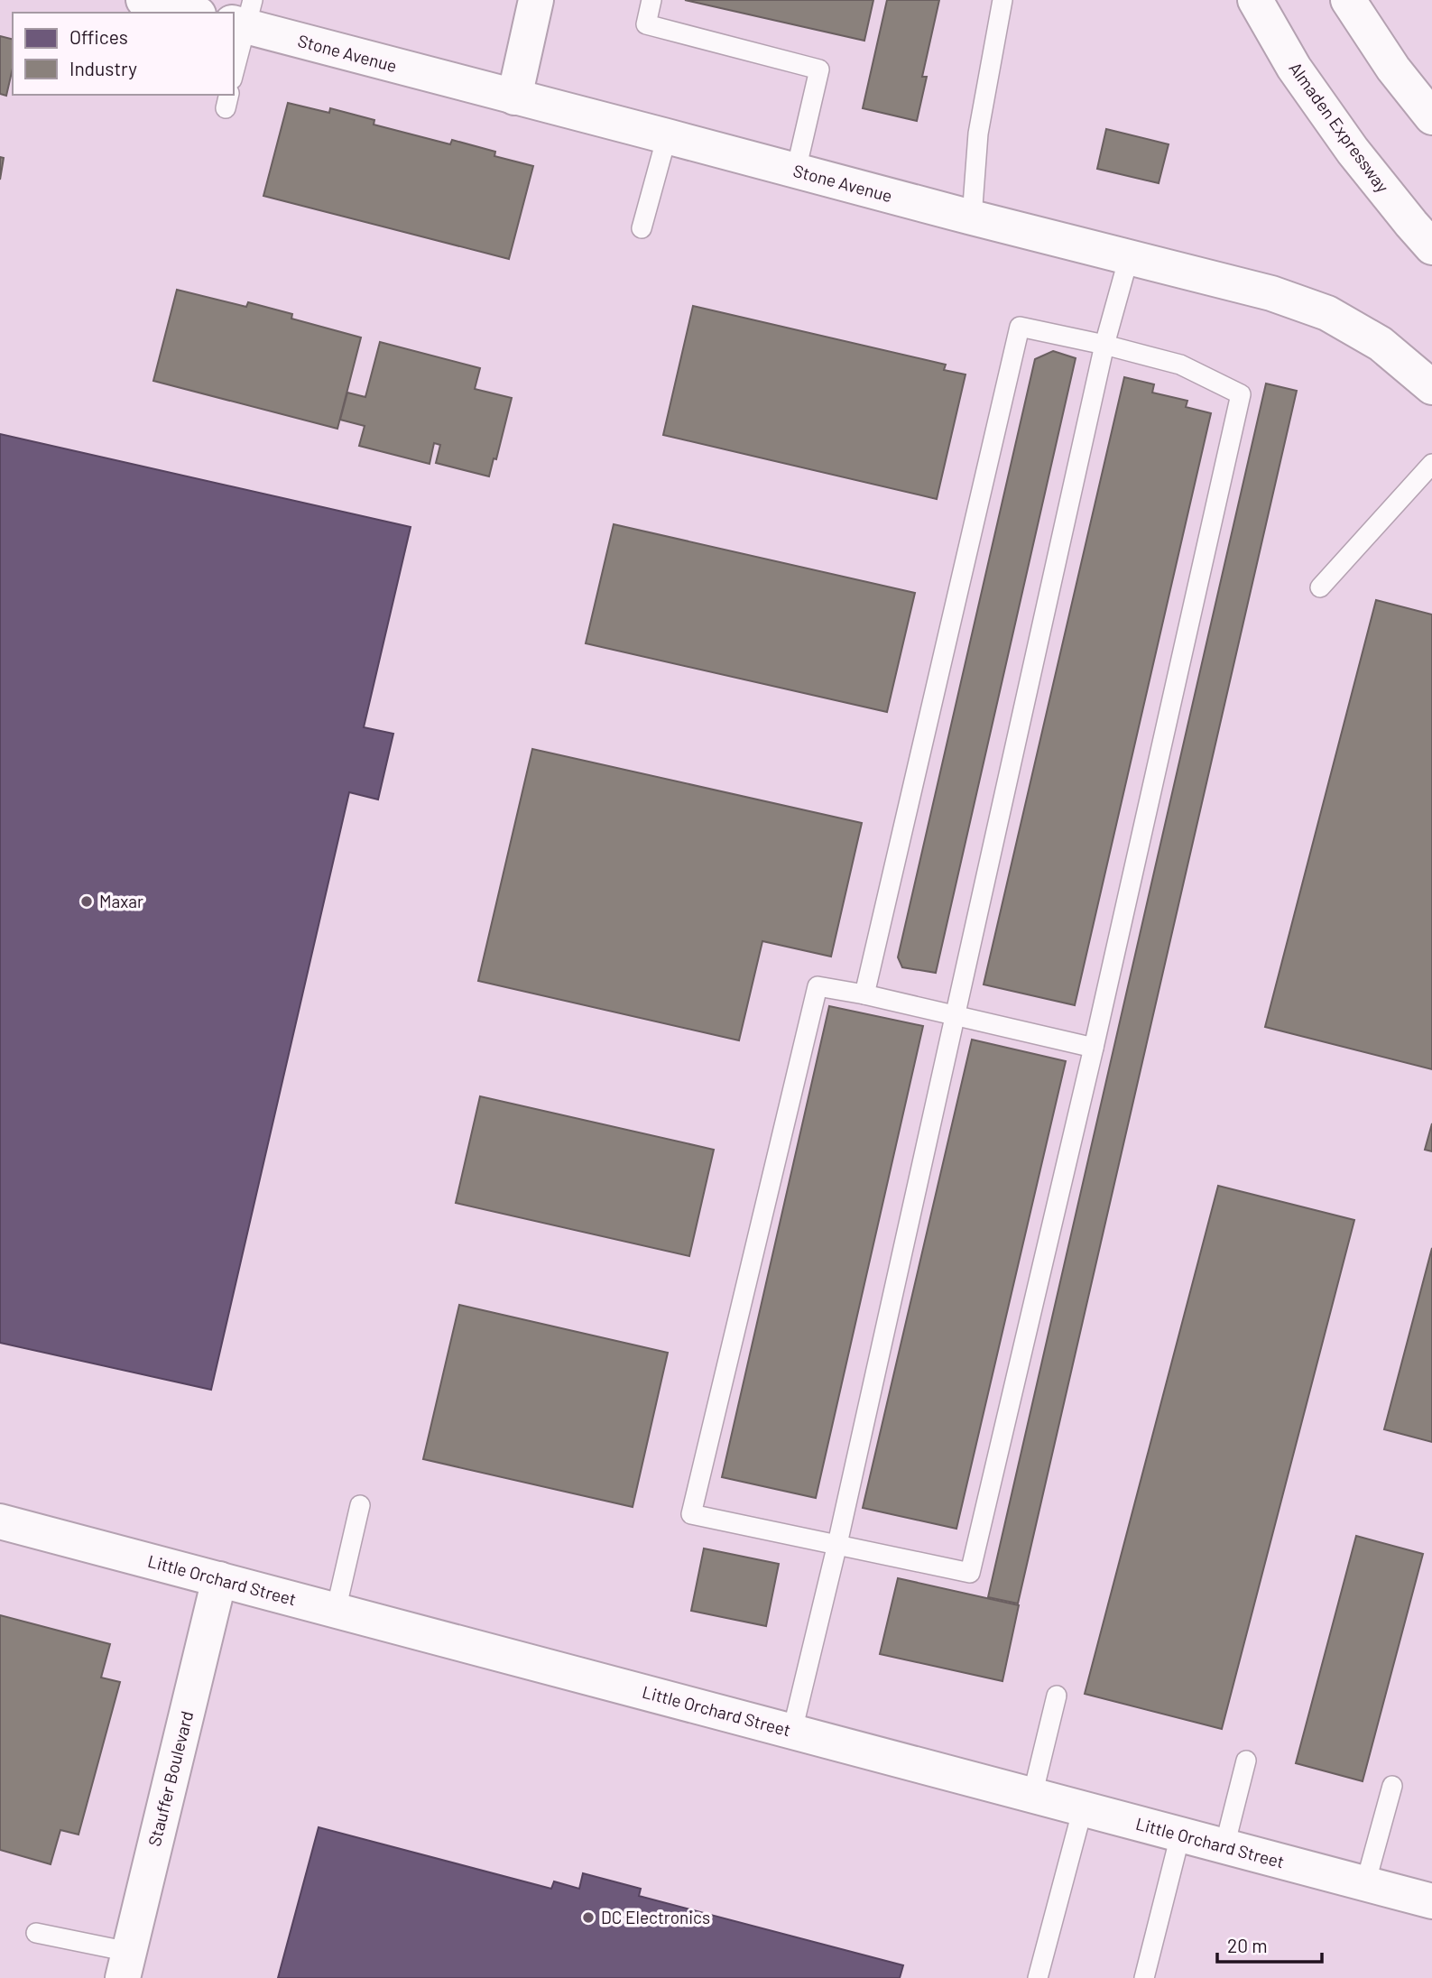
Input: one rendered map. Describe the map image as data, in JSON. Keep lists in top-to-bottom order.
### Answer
{
  "streets": {
    "street": [
      "Stone Avenue",
      "Almaden Expressway",
      "Little Orchard Street",
      "Stauffer Boulevard"
    ]
  },
  "crossings": [
    ["Little Orchard Street", "Stauffer Boulevard"]
  ],
  "places": ["Maxar", "DC Electronics"],
  "legend": ["Offices", "Industry"],
  "scale_bar": "20 m"
}
